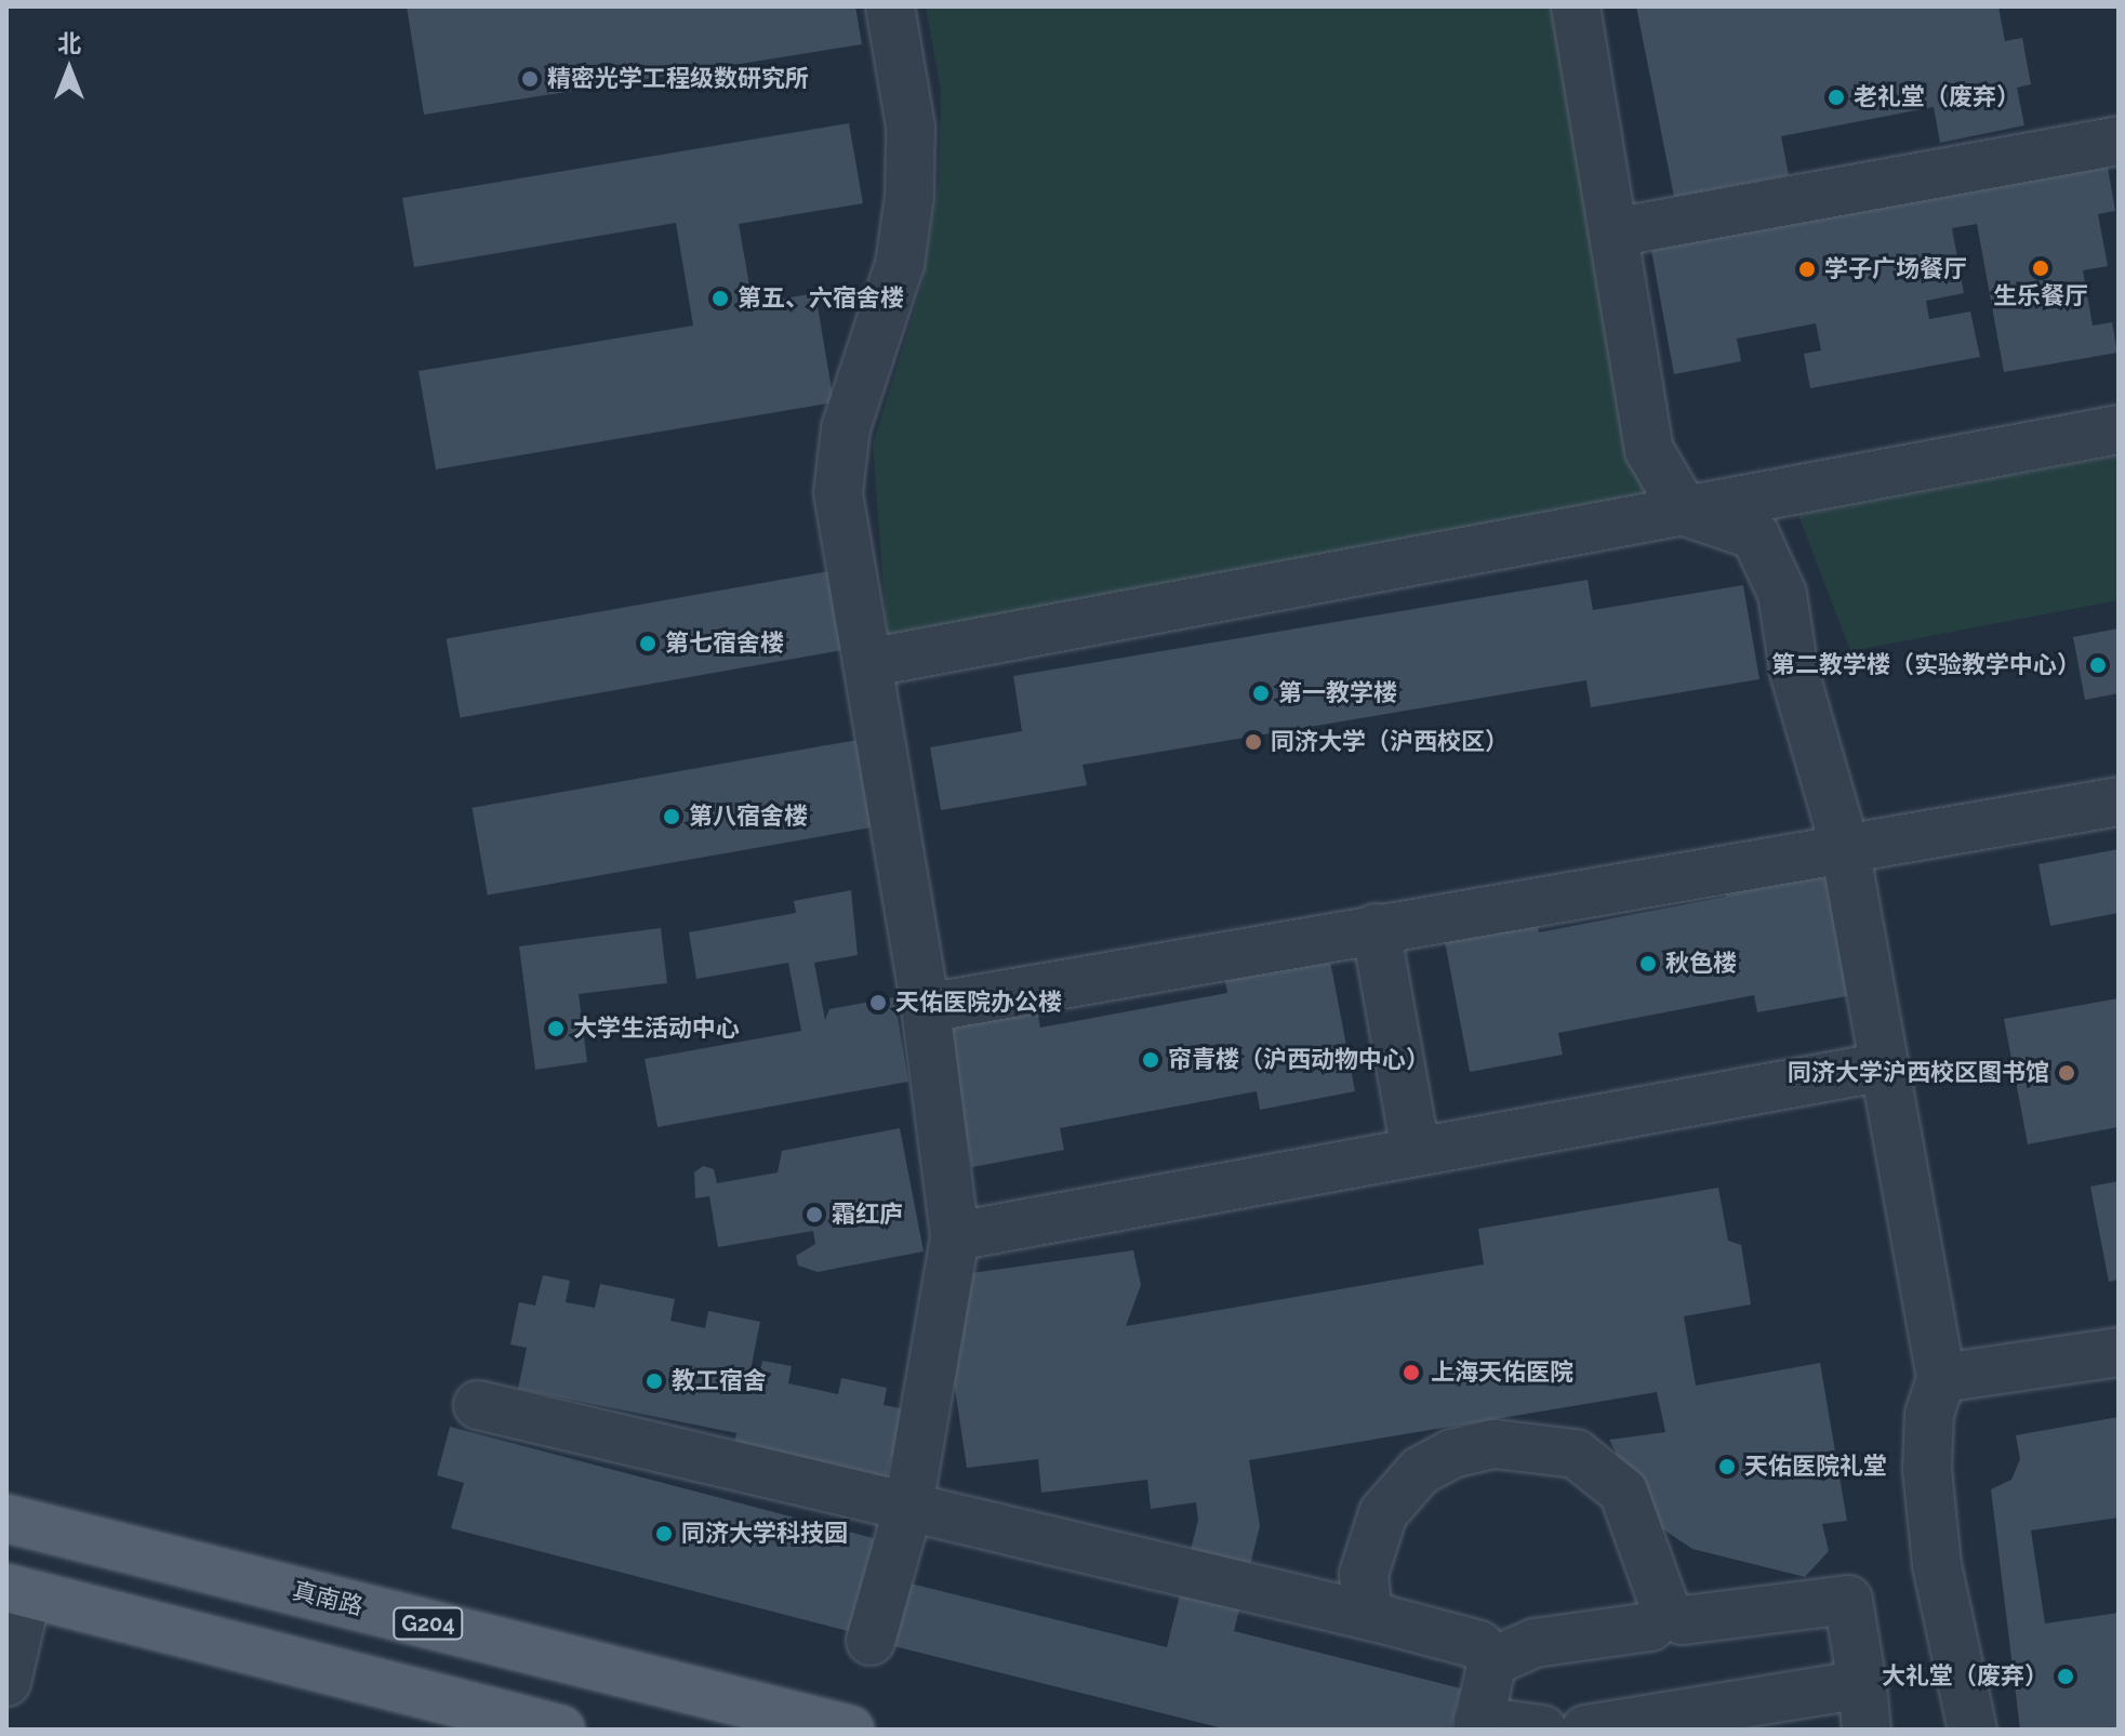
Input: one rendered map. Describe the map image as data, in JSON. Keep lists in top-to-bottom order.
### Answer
{
  "streets": {
    "main road": ["真南路", "G204"]
  },
  "places": [
    "精密光学工程级数研究所",
    "老礼堂（废弃）",
    "生乐餐厅",
    "学子广场餐厅",
    "第五、六宿舍楼",
    "第七宿舍楼",
    "第二教学楼（实验教学中心）",
    "第一教学楼",
    "同济大学（沪西校区）",
    "第八宿舍楼",
    "秋色楼",
    "天佑医院办公楼",
    "大学生活动中心",
    "帘青楼（沪西动物中心）",
    "同济大学沪西校区图书馆",
    "霜红庐",
    "上海天佑医院",
    "教工宿舍",
    "天佑医院礼堂",
    "同济大学科技园",
    "大礼堂（废弃）"
  ],
  "north": "top"
}
